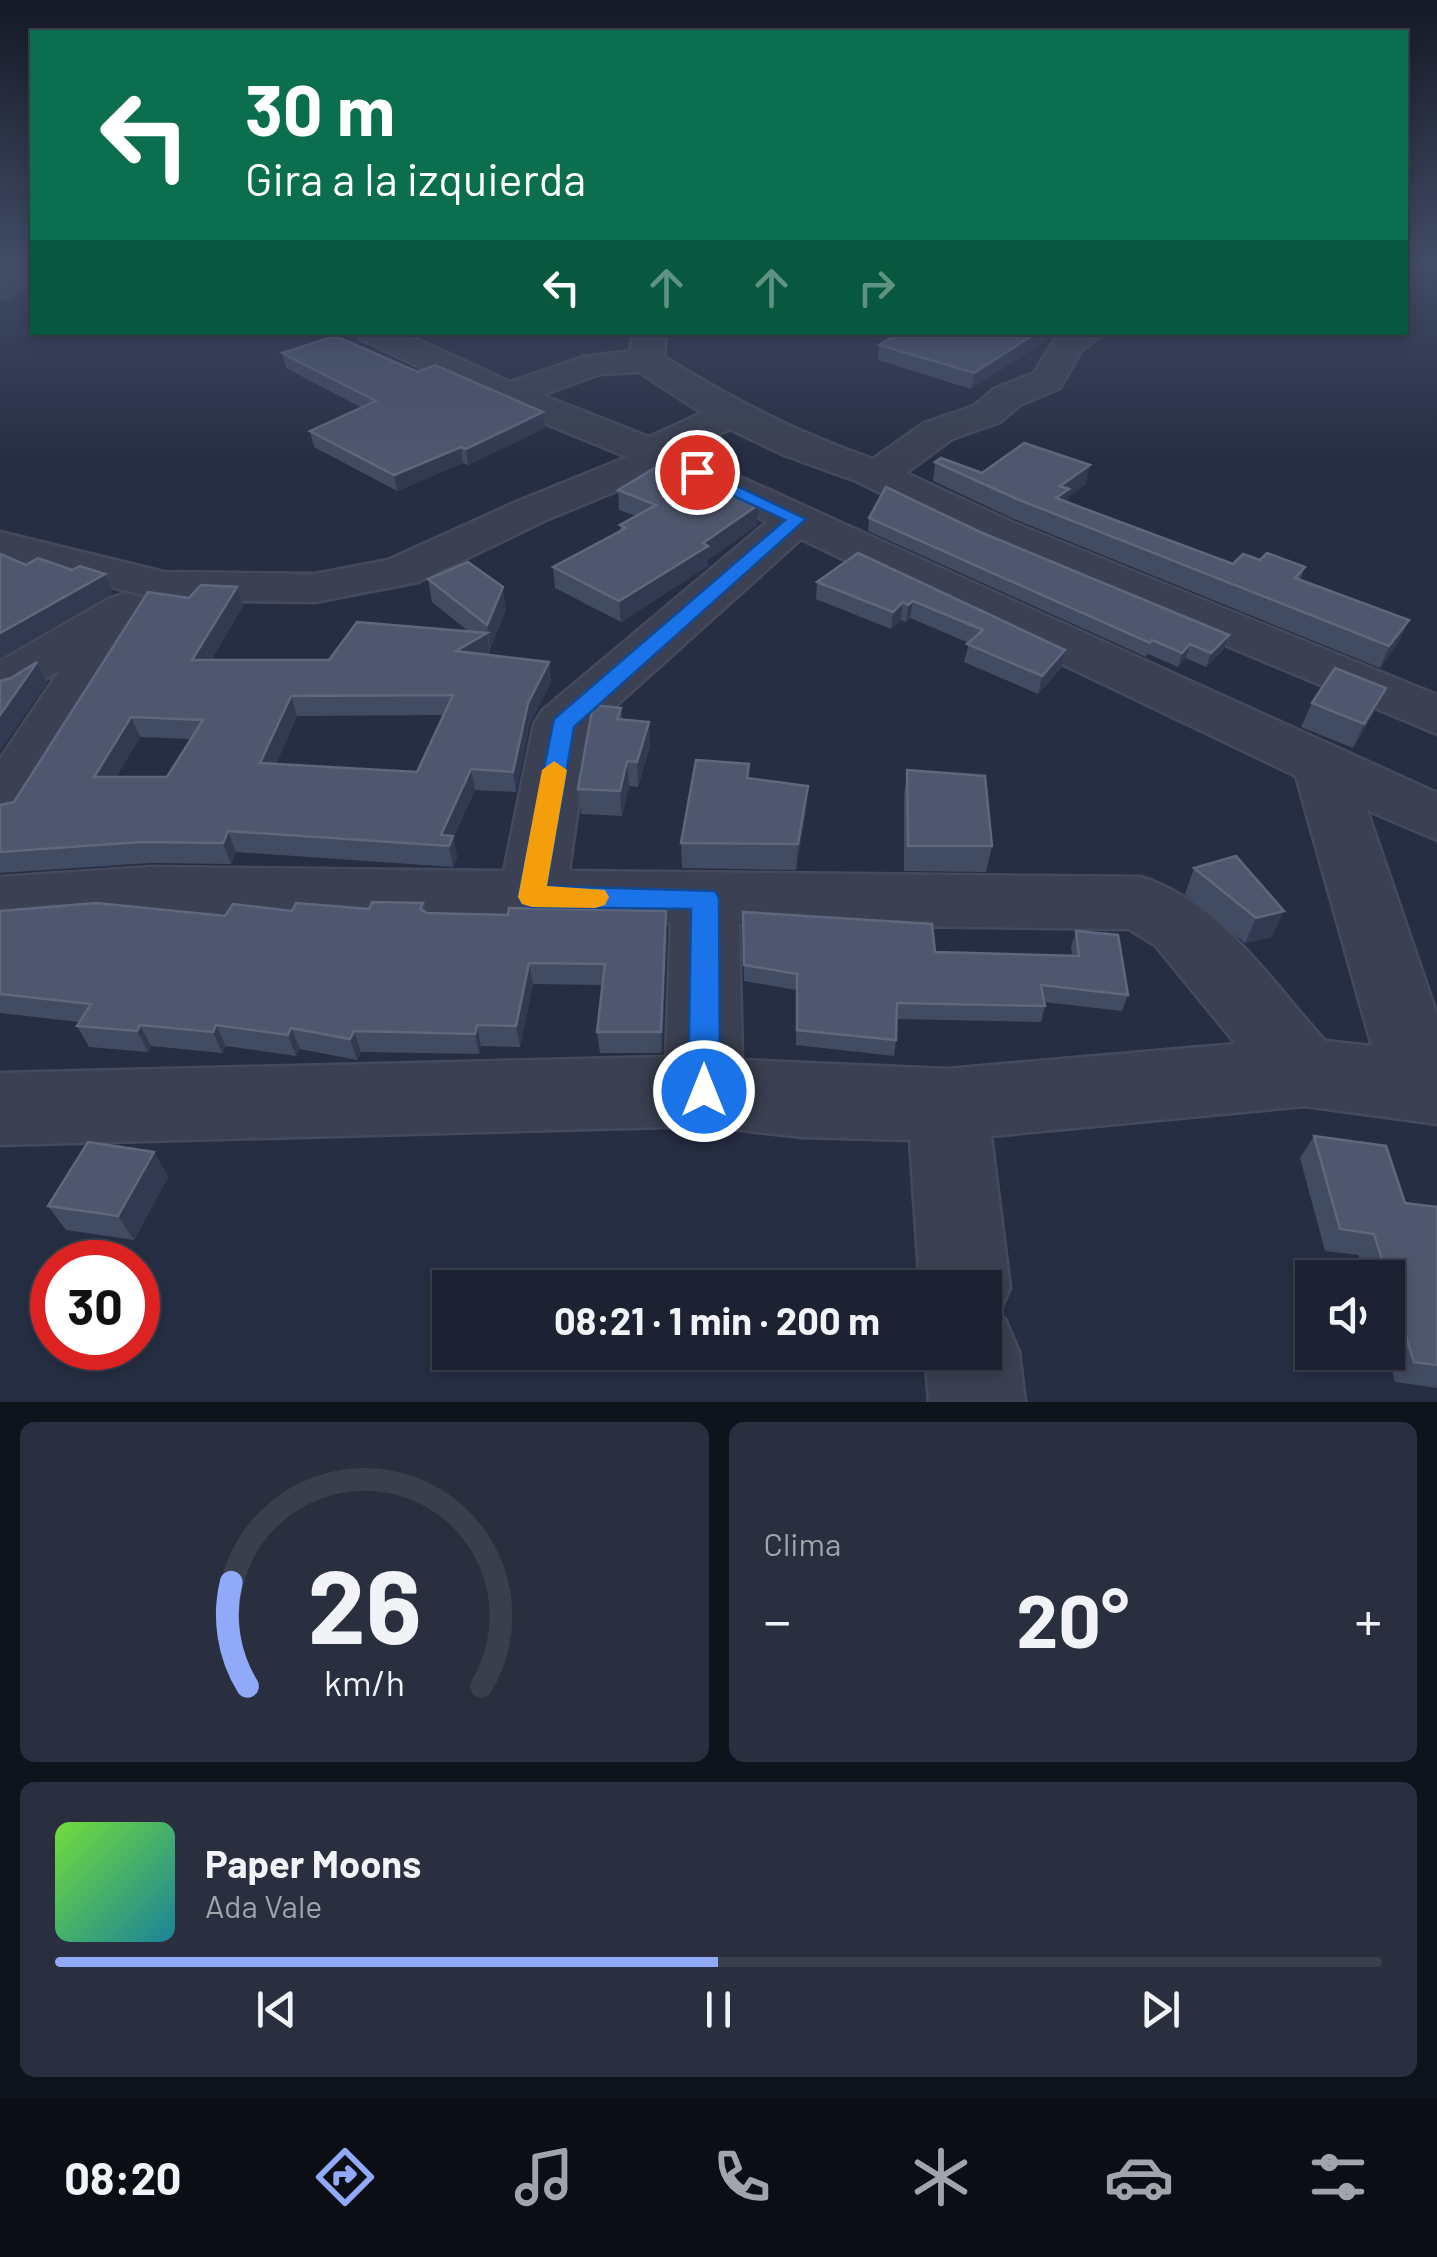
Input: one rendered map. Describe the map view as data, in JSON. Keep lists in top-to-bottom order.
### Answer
{
  "page": {
    "turn": ["30 m", "Gira a la izquierda"],
    "limit": "30",
    "trip": "08:21 · 1 min · 200 m",
    "tile": "Clima",
    "heat": ["−", "20°", "+"],
    "song": ["Paper Moons", "Ada Vale"],
    "tabs": "08:20",
    "gauge": ["26", "km/h"]
  }
}
